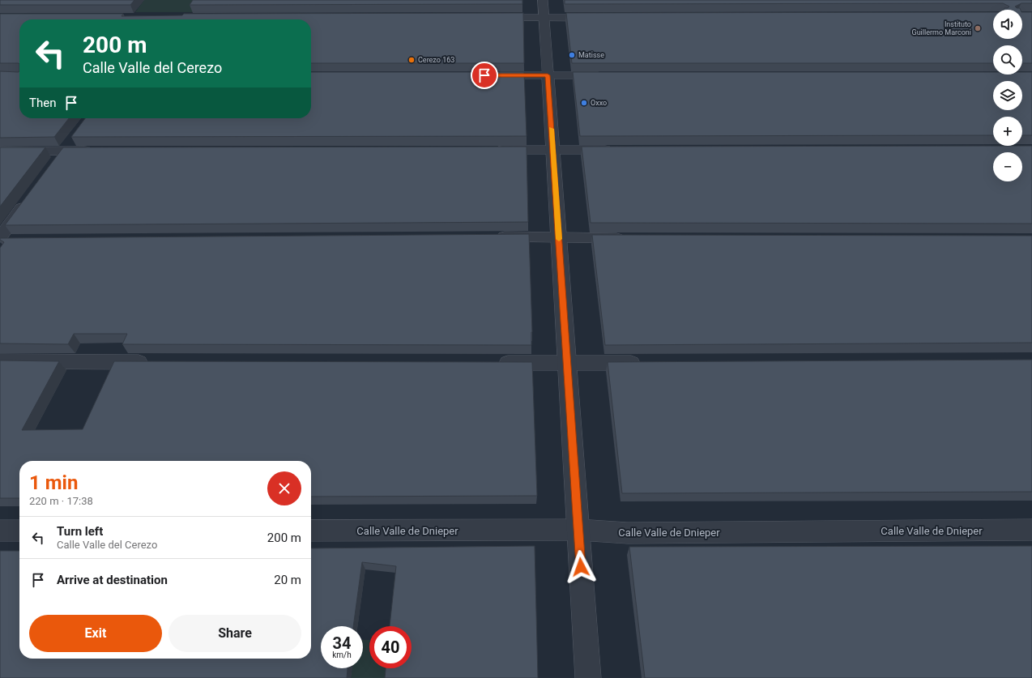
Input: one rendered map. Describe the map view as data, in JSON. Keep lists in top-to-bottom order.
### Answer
{
  "streets": {
    "street": ["Calle Valle de Dnieper"]
  },
  "places": [
    "Instituto Guillermo Marconi",
    "Matisse",
    "Cerezo 163",
    "Oxxo"
  ],
  "page": {
    "map_buttons": ["+", "−"],
    "turn": ["200 m", "Calle Valle del Cerezo"],
    "then": "Then",
    "heading": ["1 min", "220 m · 17:38"],
    "list": [
      {
        "name": "Turn left",
        "note": "Calle Valle del Cerezo",
        "value": "200 m"
      },
      {
        "name": "Arrive at destination",
        "value": "20 m"
      }
    ],
    "buttons": ["Exit", "Share"],
    "speed": "34 km/h",
    "limit": "40"
  }
}
